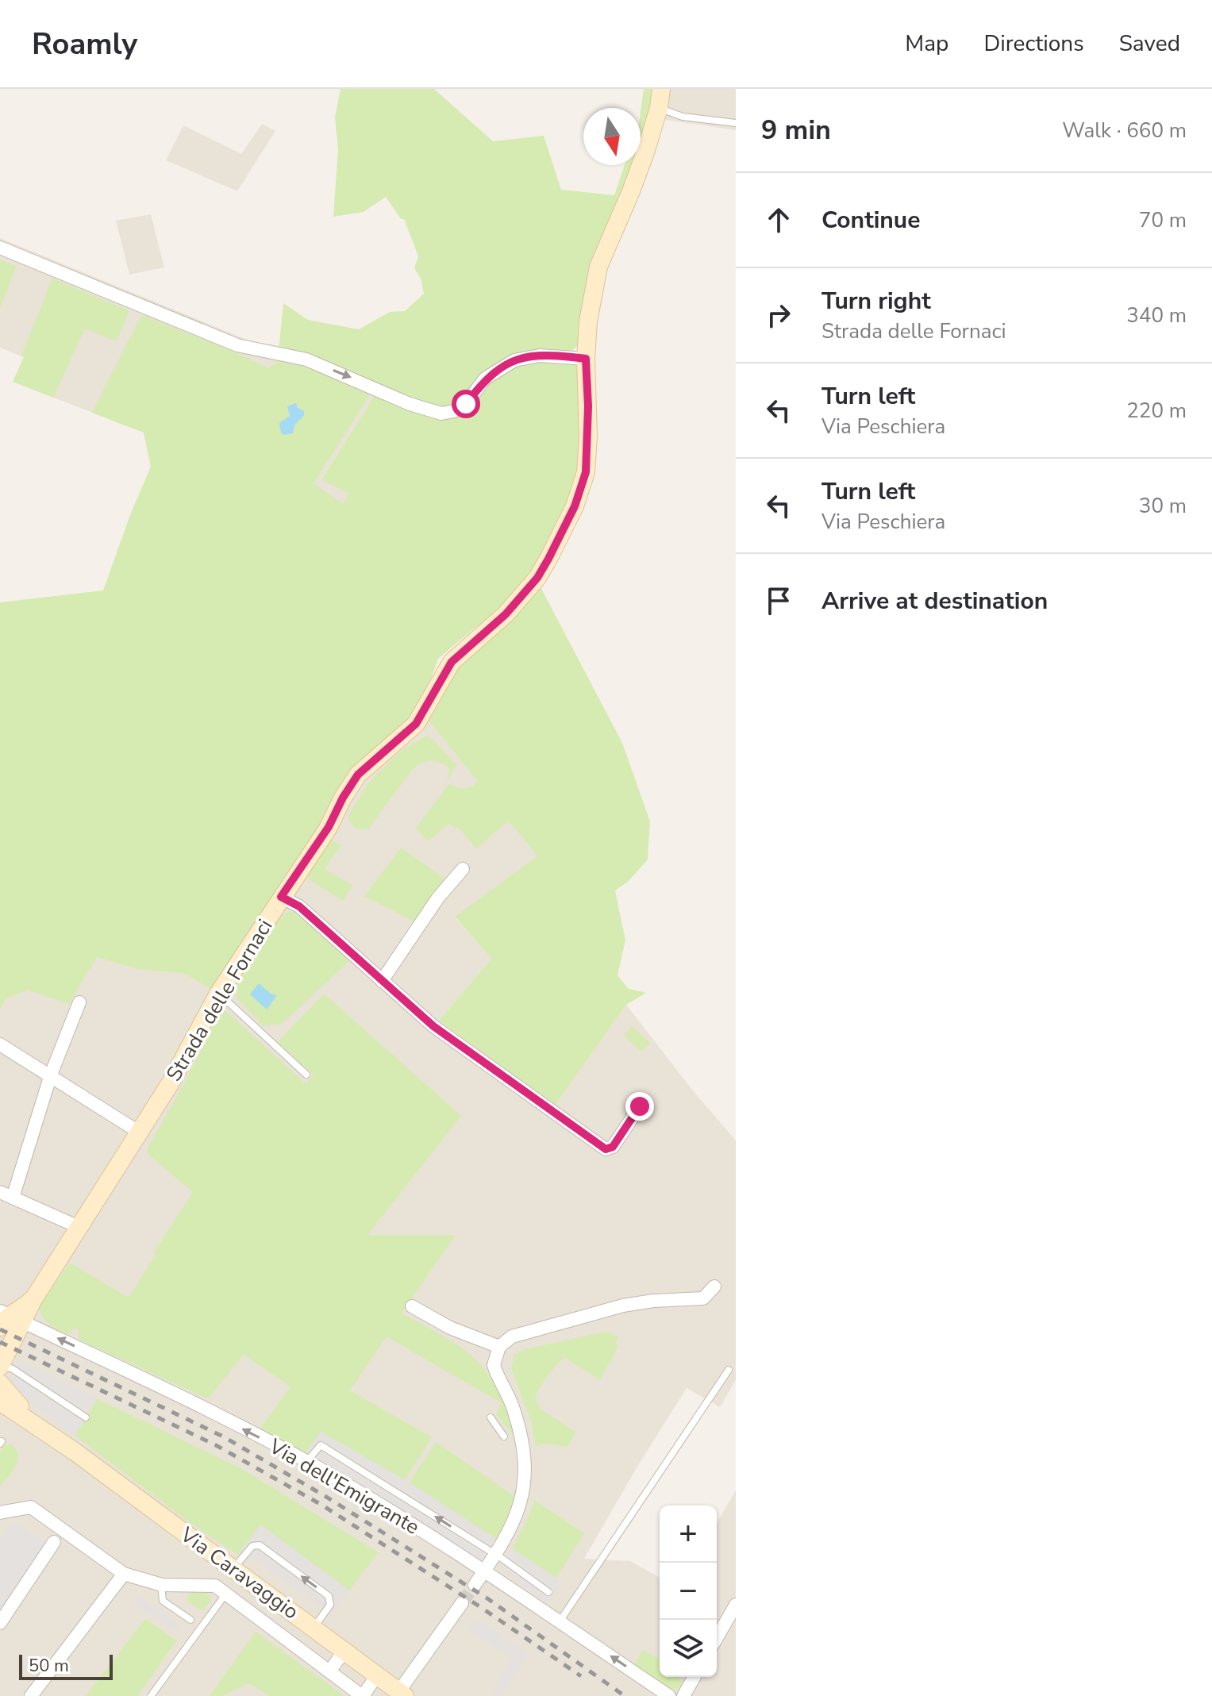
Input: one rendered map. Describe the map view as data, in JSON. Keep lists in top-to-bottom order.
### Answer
{
  "streets": {
    "street": ["Strada delle Fornaci", "Via dell'Emigrante", "Via Caravaggio"]
  },
  "crossings": [
    ["Strada delle Fornaci", "Via dell'Emigrante"]
  ],
  "one_way": ["Via dell'Emigrante"],
  "scale_bar": "50 m",
  "north": "bottom",
  "page": {
    "header": "Roamly",
    "nav": ["Map", "Directions", "Saved"],
    "heading": ["9 min", "Walk · 660 m"],
    "list": [
      ["Continue", "70 m"],
      ["Turn right", "Strada delle Fornaci", "340 m"],
      ["Turn left", "Via Peschiera", "220 m"],
      ["Turn left", "Via Peschiera", "30 m"],
      "Arrive at destination"
    ],
    "map_buttons": ["+", "−"],
    "scale": "50 m"
  }
}
